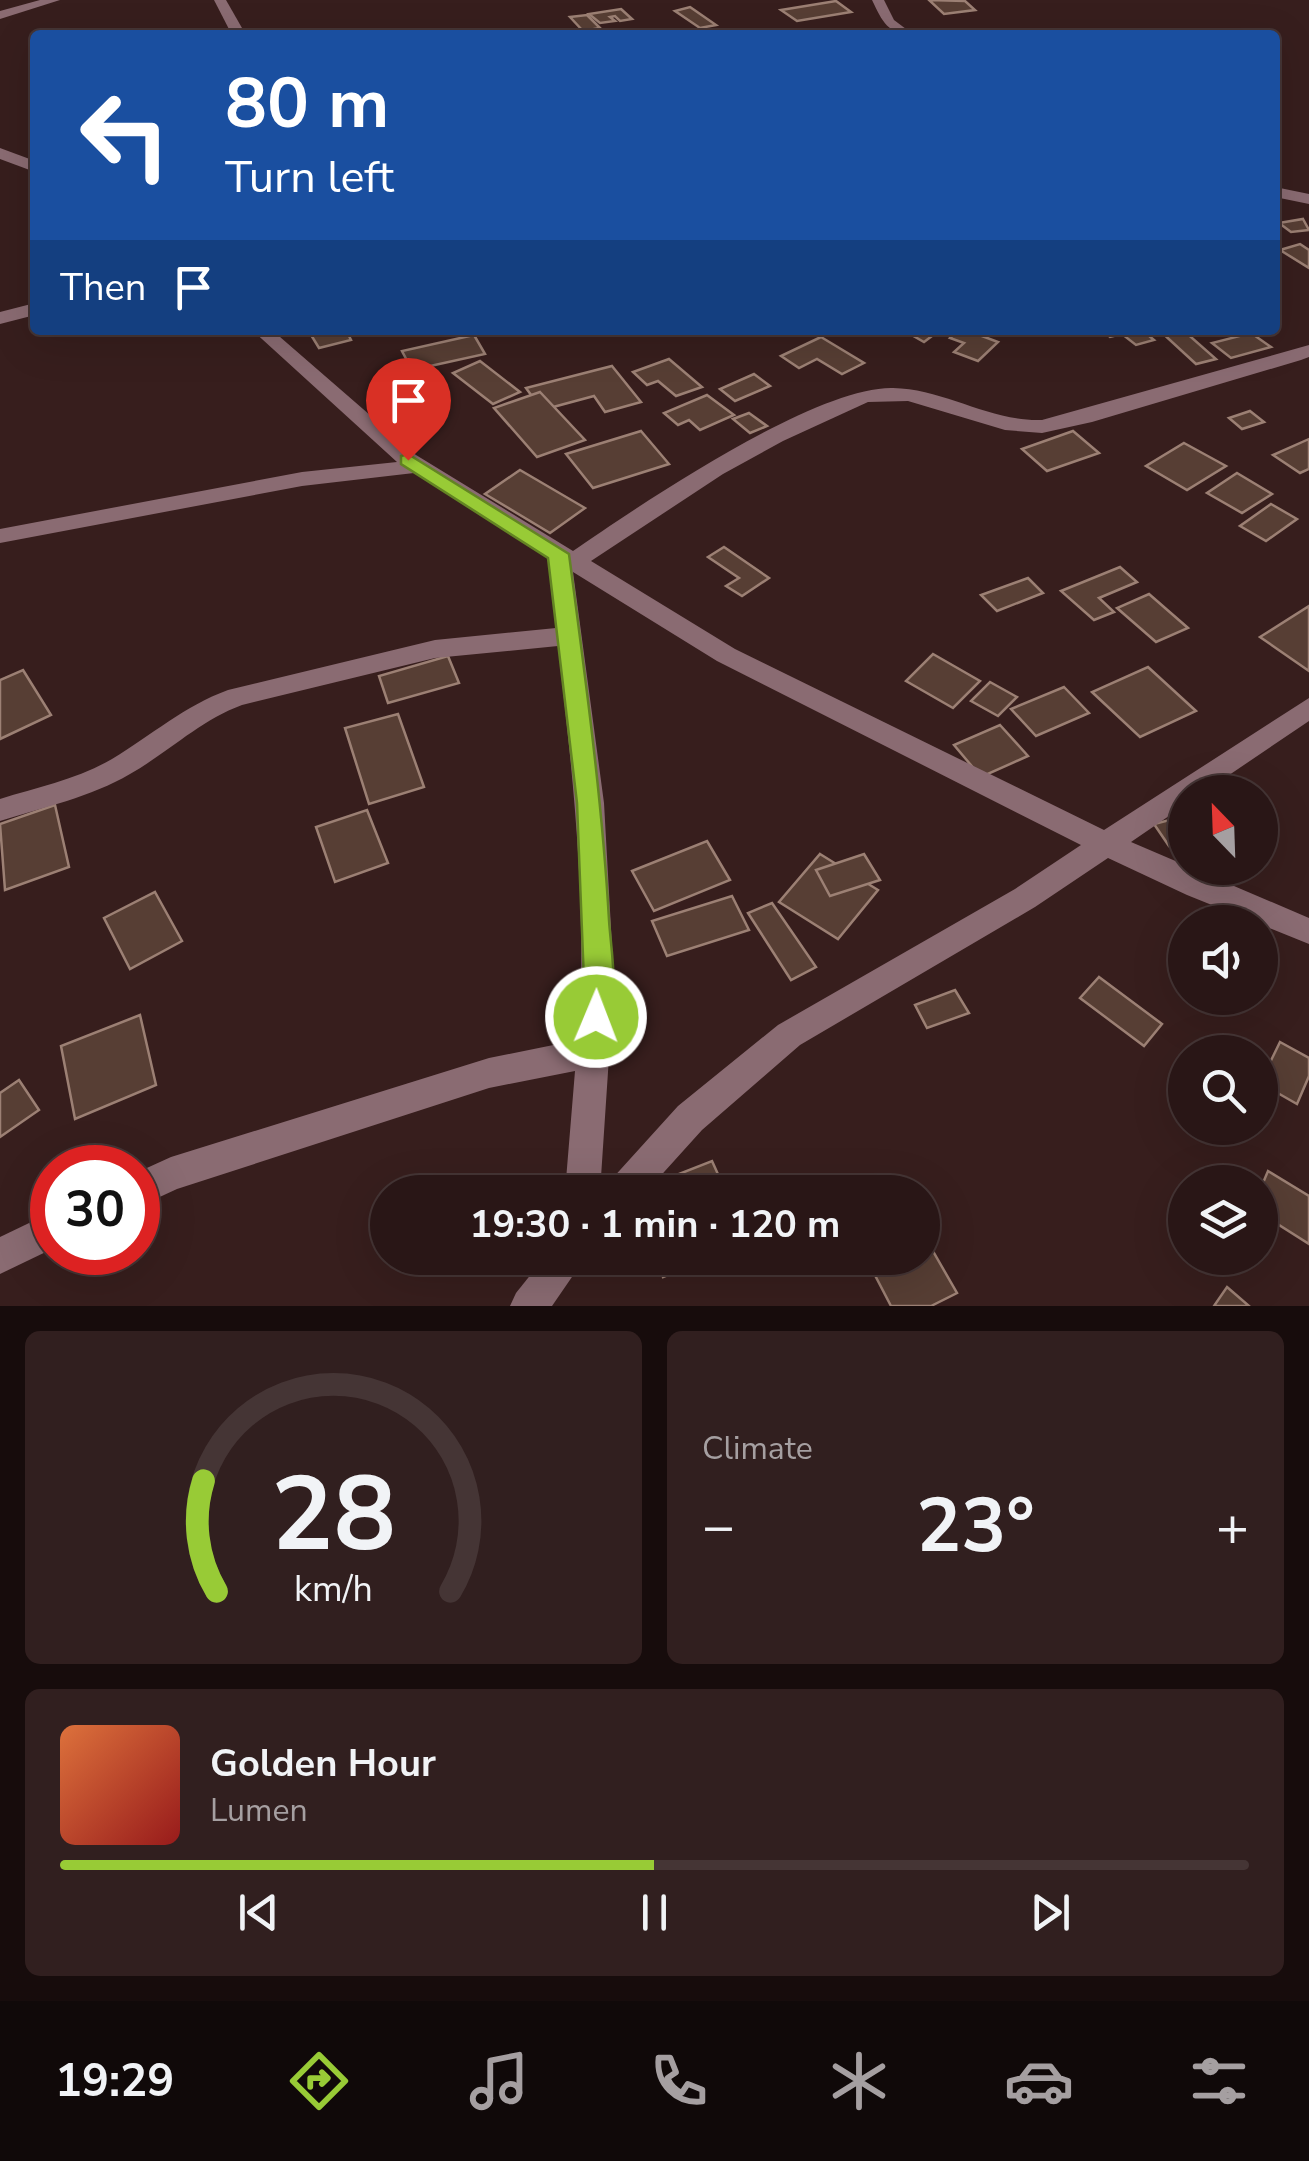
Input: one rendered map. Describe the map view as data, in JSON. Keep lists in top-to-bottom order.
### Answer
{
  "north": "top left",
  "page": {
    "turn": ["80 m", "Turn left"],
    "then": "Then",
    "limit": "30",
    "trip": "19:30 · 1 min · 120 m",
    "tile": "Climate",
    "heat": ["−", "23°", "+"],
    "song": ["Golden Hour", "Lumen"],
    "tabs": "19:29",
    "gauge": ["28", "km/h"]
  }
}
